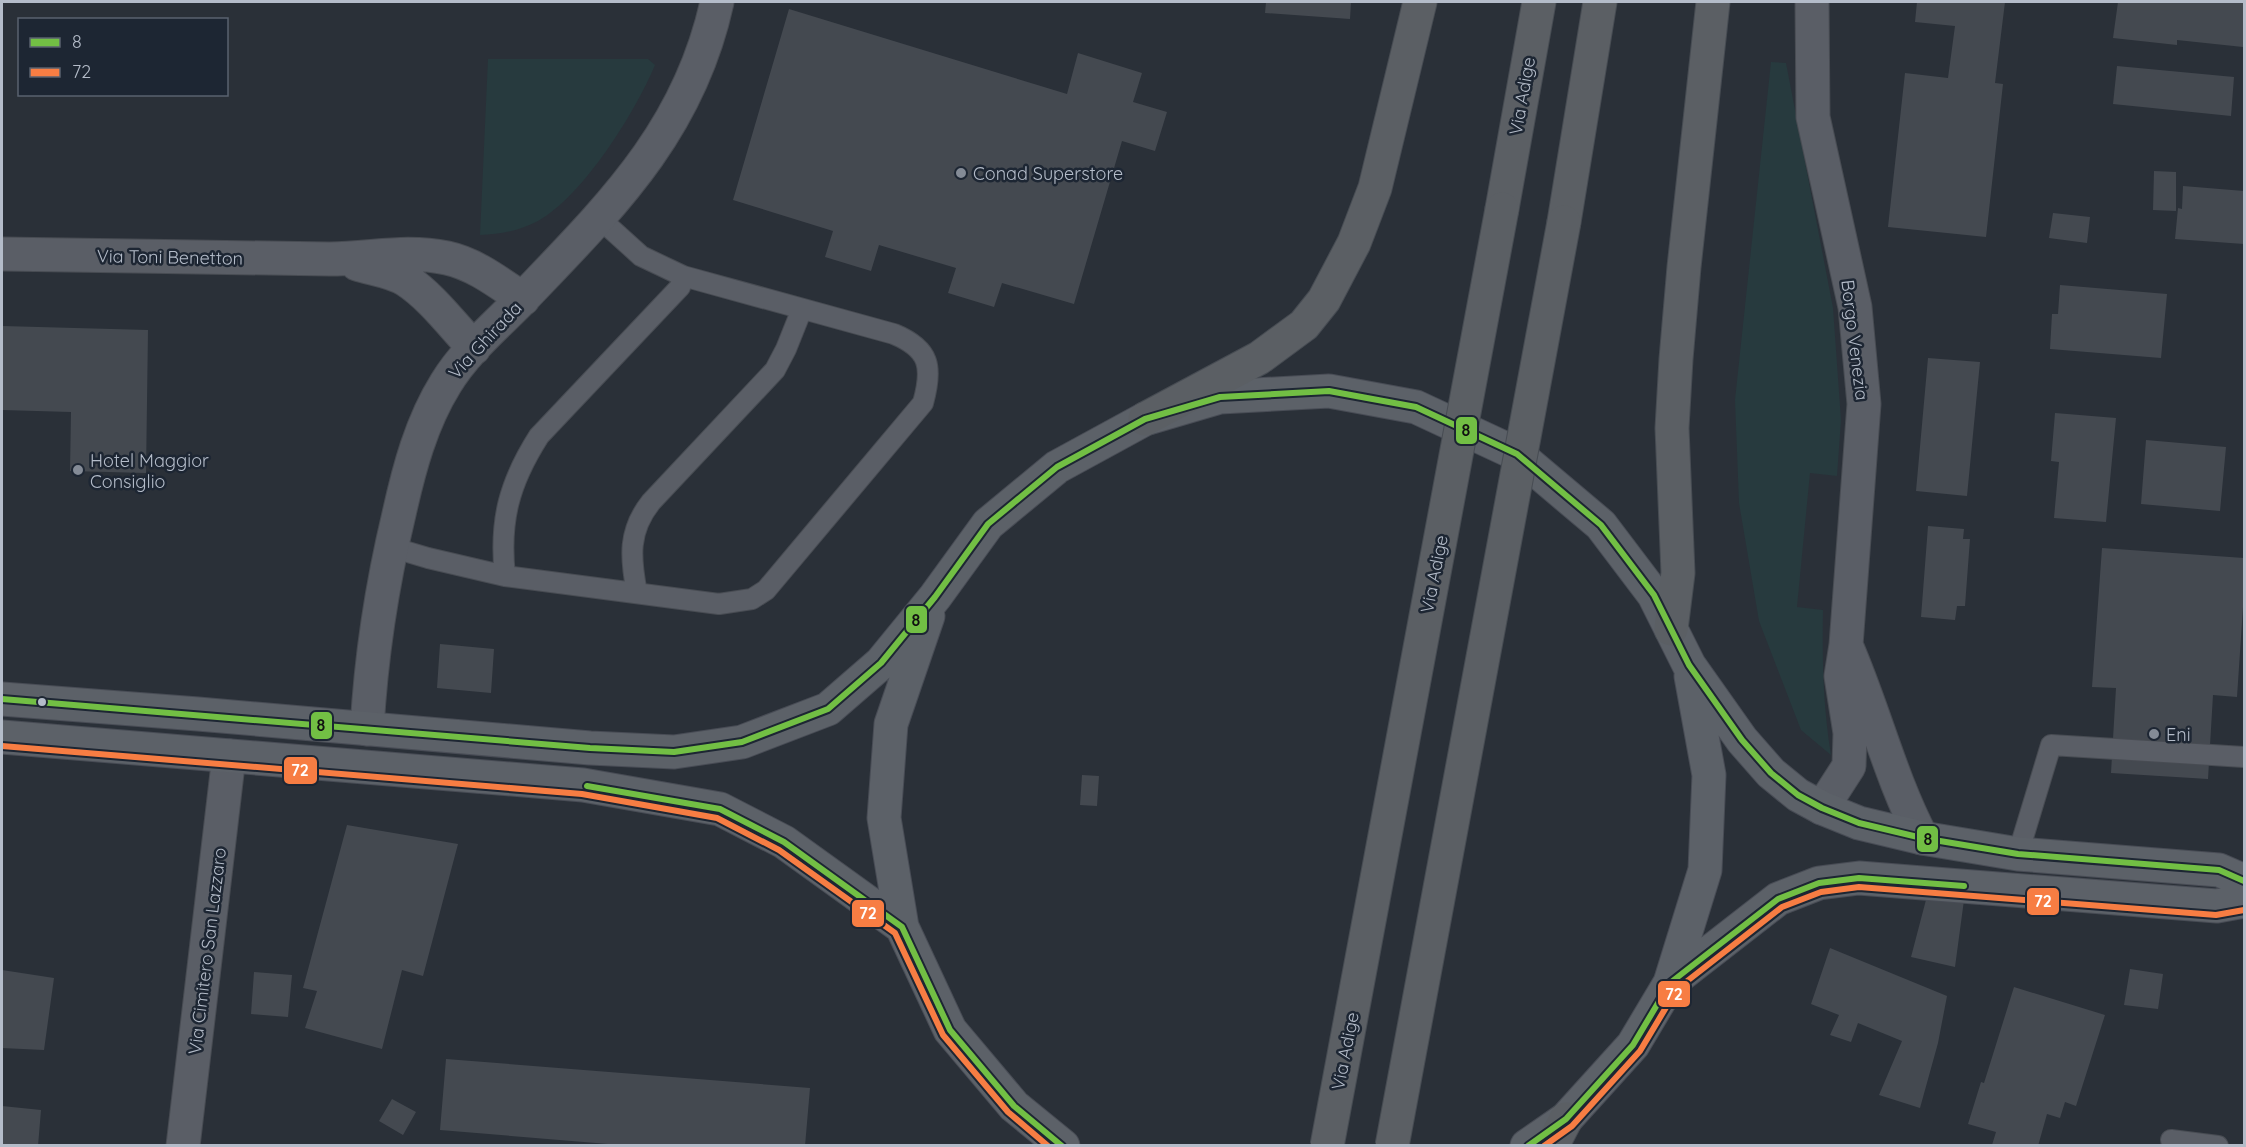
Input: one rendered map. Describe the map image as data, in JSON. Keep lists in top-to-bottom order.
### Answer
{
  "streets": {
    "highway": ["Via Adige"],
    "street": [
      "Via Toni Benetton",
      "Via Ghirada",
      "Borgo Venezia",
      "Via Cimitero San Lazzaro"
    ]
  },
  "crossings": [
    ["Via Toni Benetton", "Via Ghirada"]
  ],
  "places": ["Conad Superstore", "Hotel Maggior Consiglio", "Eni"],
  "lines": ["transit line 8", "transit line 72"],
  "legend": ["8", "72"]
}
